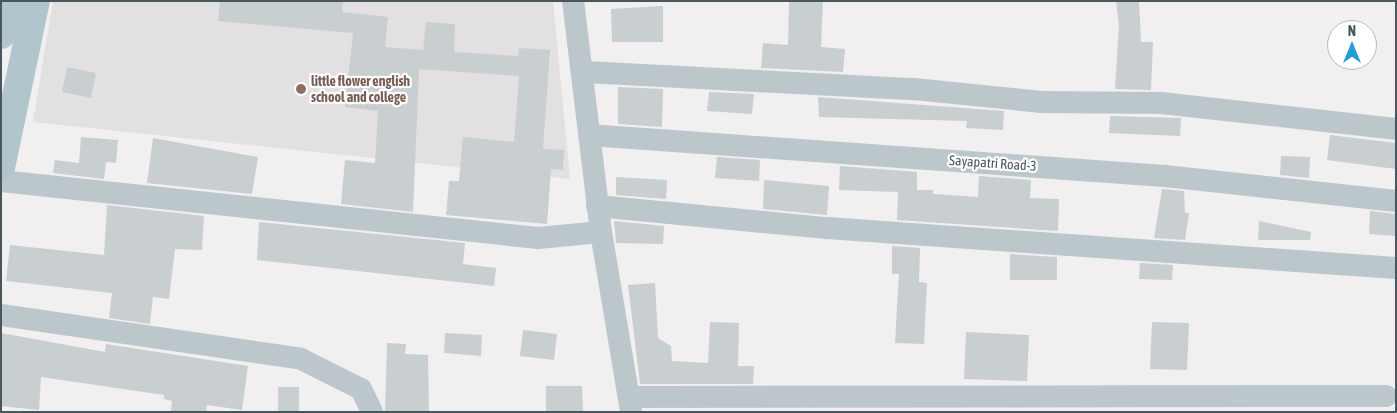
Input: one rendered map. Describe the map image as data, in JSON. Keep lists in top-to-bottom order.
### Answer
{
  "streets": {
    "street": ["Sayapatri Road-3"]
  },
  "places": ["little flower english school and college"],
  "north": "top"
}
